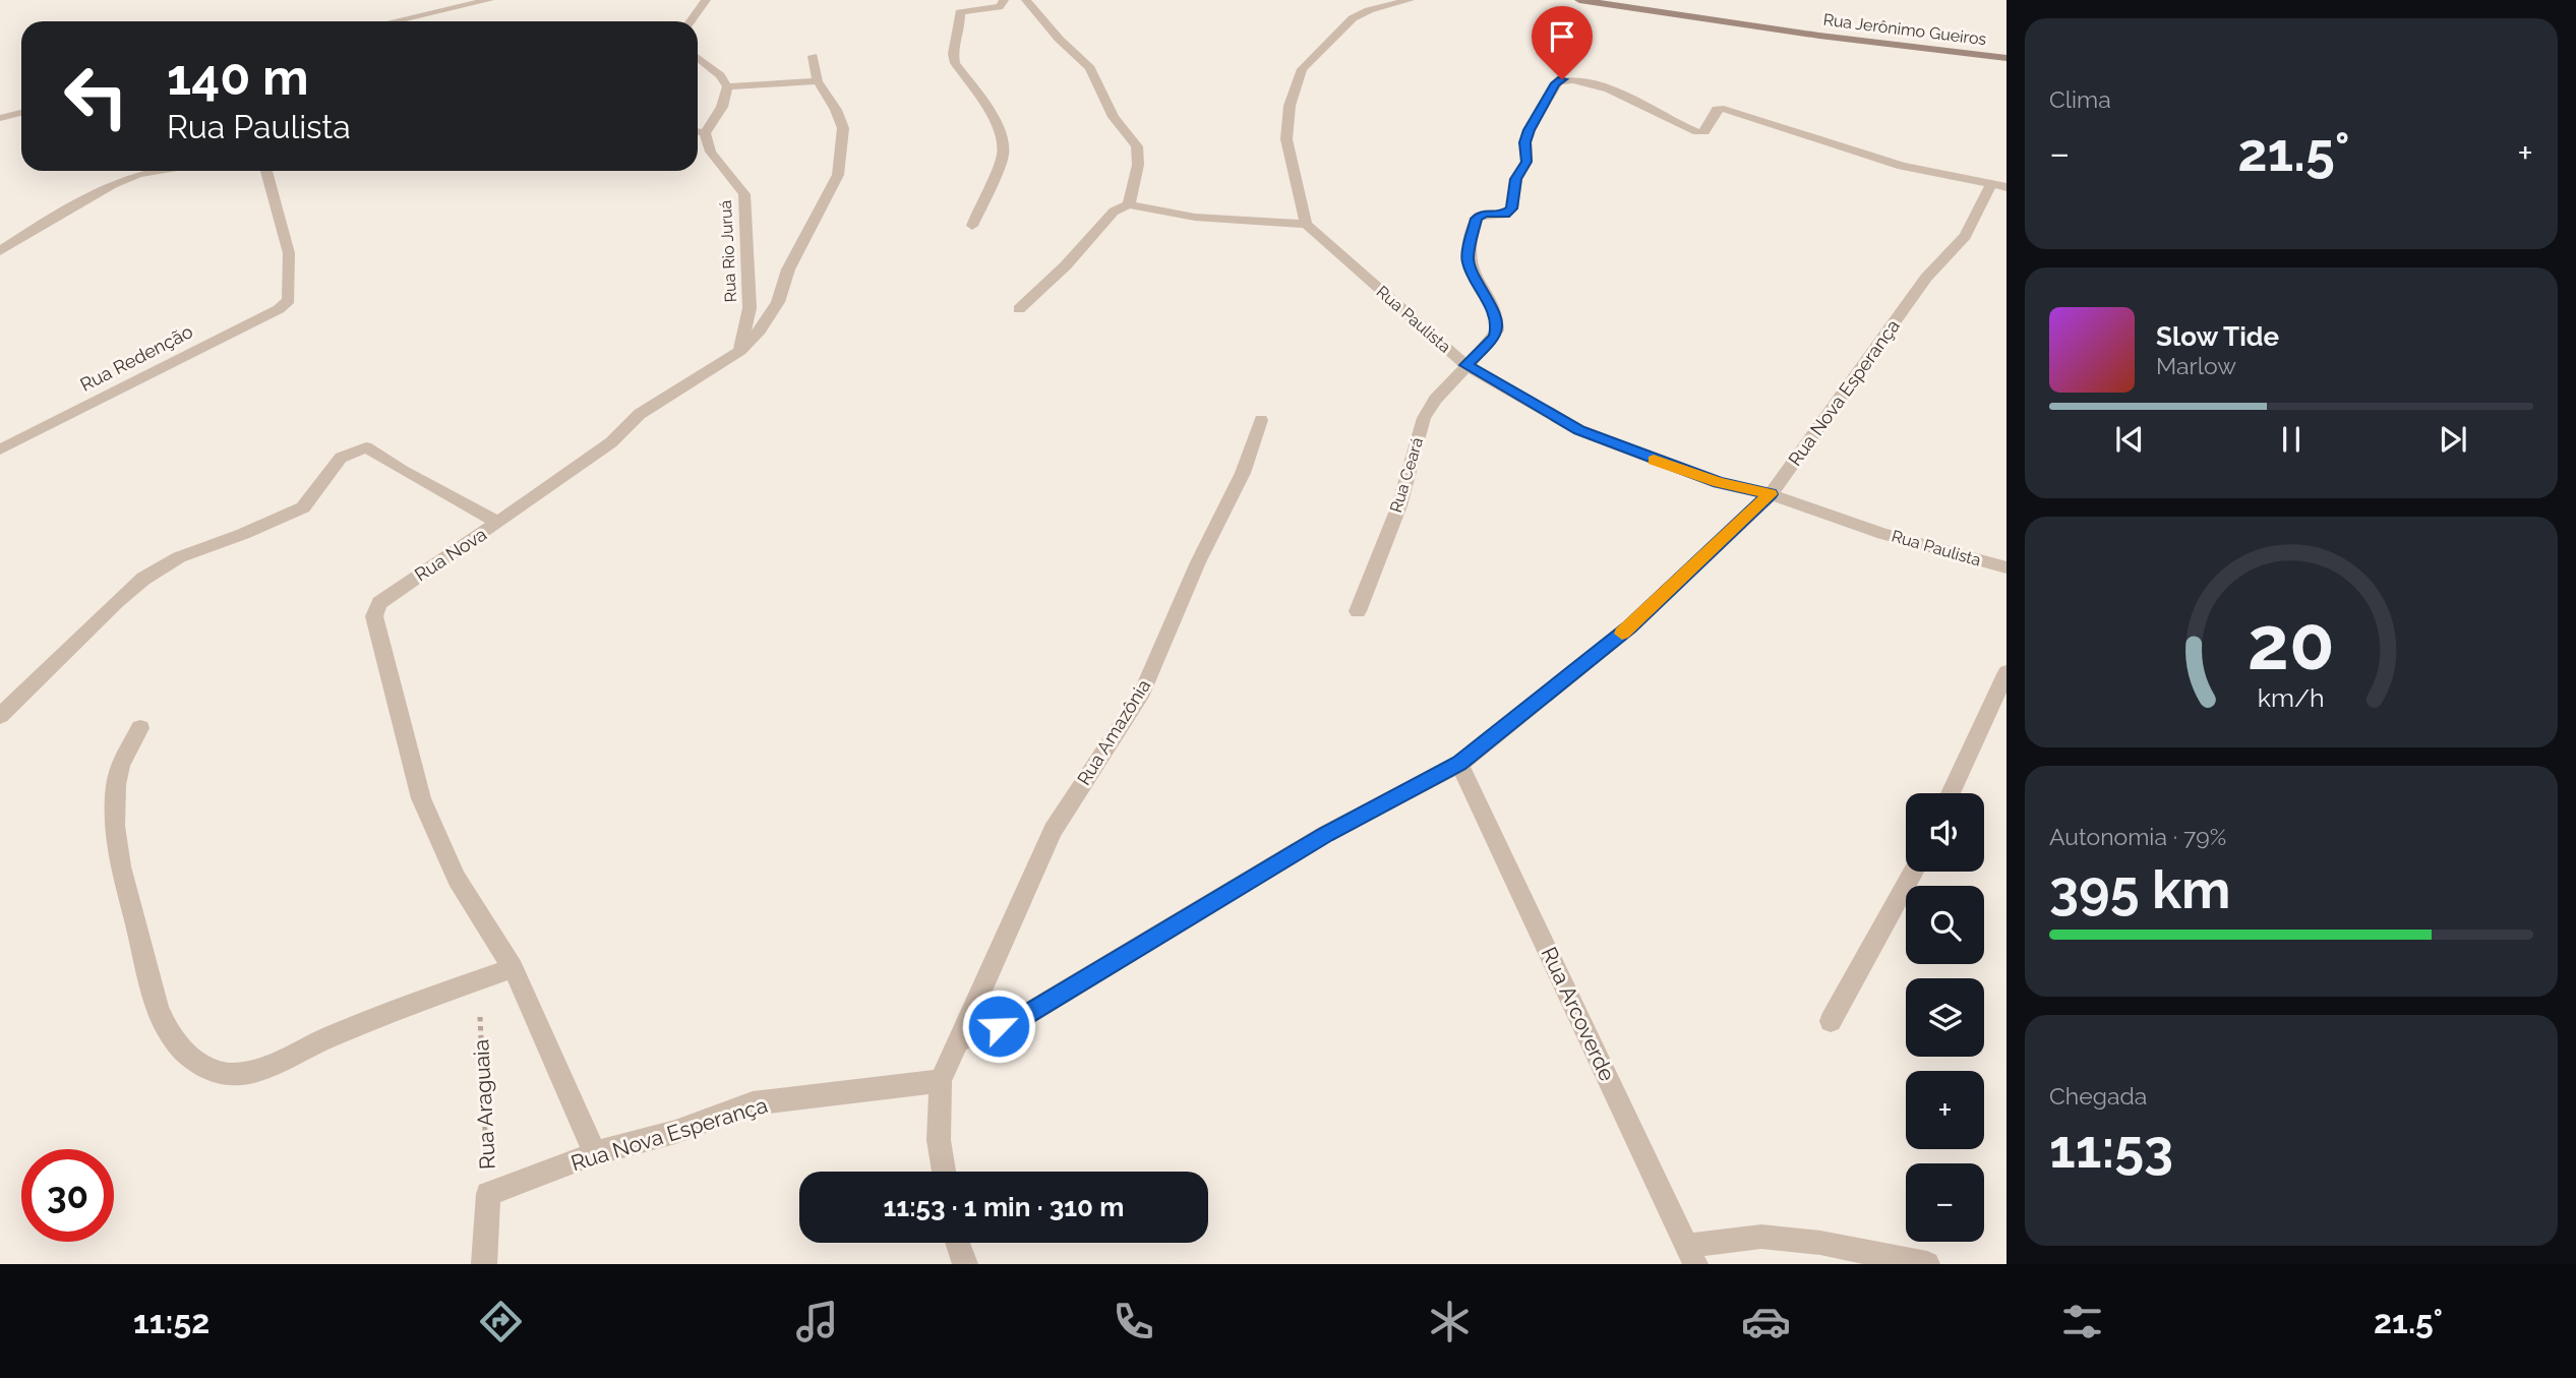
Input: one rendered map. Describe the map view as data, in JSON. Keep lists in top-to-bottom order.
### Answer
{
  "streets": {
    "street": [
      "Rua Jerônimo Gueiros",
      "Rua Rio Juruá",
      "Rua Paulista",
      "Rua Redenção",
      "Rua Nova Esperança",
      "Rua Ceará",
      "Rua Nova",
      "Rua Amazônia",
      "Rua Arcoverde",
      "Rua Araguaia"
    ]
  },
  "crossings": [
    ["Rua Rio Juruá", "Rua Nova"],
    ["Rua Paulista", "Rua Nova Esperança"],
    ["Rua Paulista", "Rua Ceará"],
    ["Rua Nova Esperança", "Rua Ceará"],
    ["Rua Nova Esperança", "Rua Nova"],
    ["Rua Nova Esperança", "Rua Amazônia"],
    ["Rua Nova Esperança", "Rua Arcoverde"],
    ["Rua Nova Esperança", "Rua Araguaia"]
  ],
  "page": {
    "tile": [
      "Clima",
      ["Autonomia · 79%", "395 km"],
      ["Chegada", "11:53"]
    ],
    "turn": ["140 m", "Rua Paulista"],
    "heat": ["−", "21.5°", "+"],
    "song": ["Slow Tide", "Marlow"],
    "map_buttons": ["+", "−"],
    "limit": "30",
    "trip": "11:53 · 1 min · 310 m",
    "tabs": ["11:52", "21.5°"],
    "gauge": ["20", "km/h"]
  }
}
